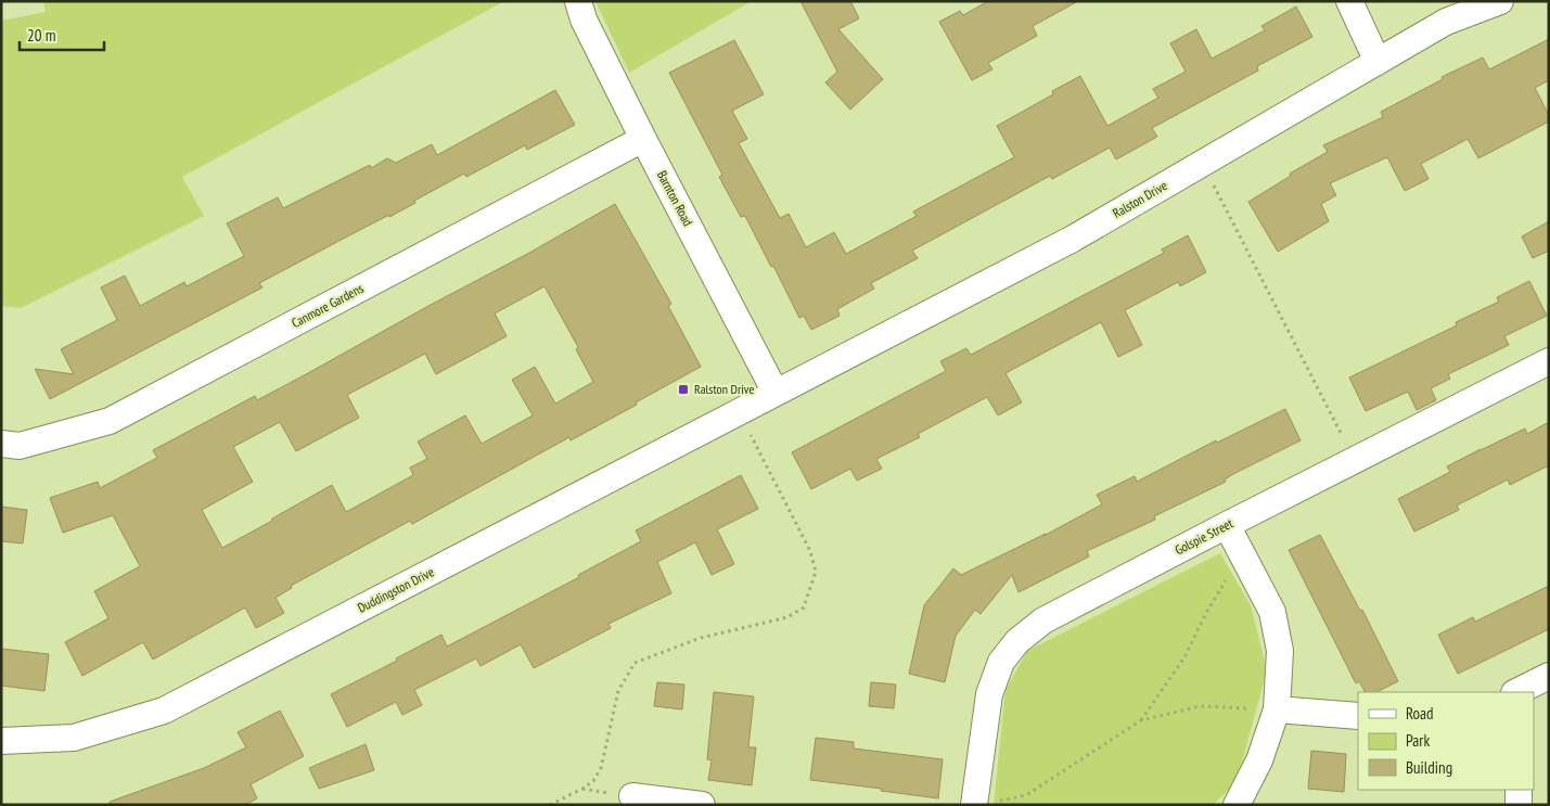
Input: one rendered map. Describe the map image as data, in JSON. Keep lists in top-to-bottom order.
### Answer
{
  "streets": {
    "street": [
      "Barnton Road",
      "Ralston Drive",
      "Canmore Gardens",
      "Golspie Street",
      "Duddingston Drive"
    ]
  },
  "crossings": [
    ["Barnton Road", "Ralston Drive"],
    ["Barnton Road", "Canmore Gardens"],
    ["Barnton Road", "Duddingston Drive"],
    ["Ralston Drive", "Duddingston Drive"]
  ],
  "places": {
    "transit": ["Ralston Drive"]
  },
  "legend": ["Road", "Park", "Building"],
  "scale_bar": "20 m"
}
